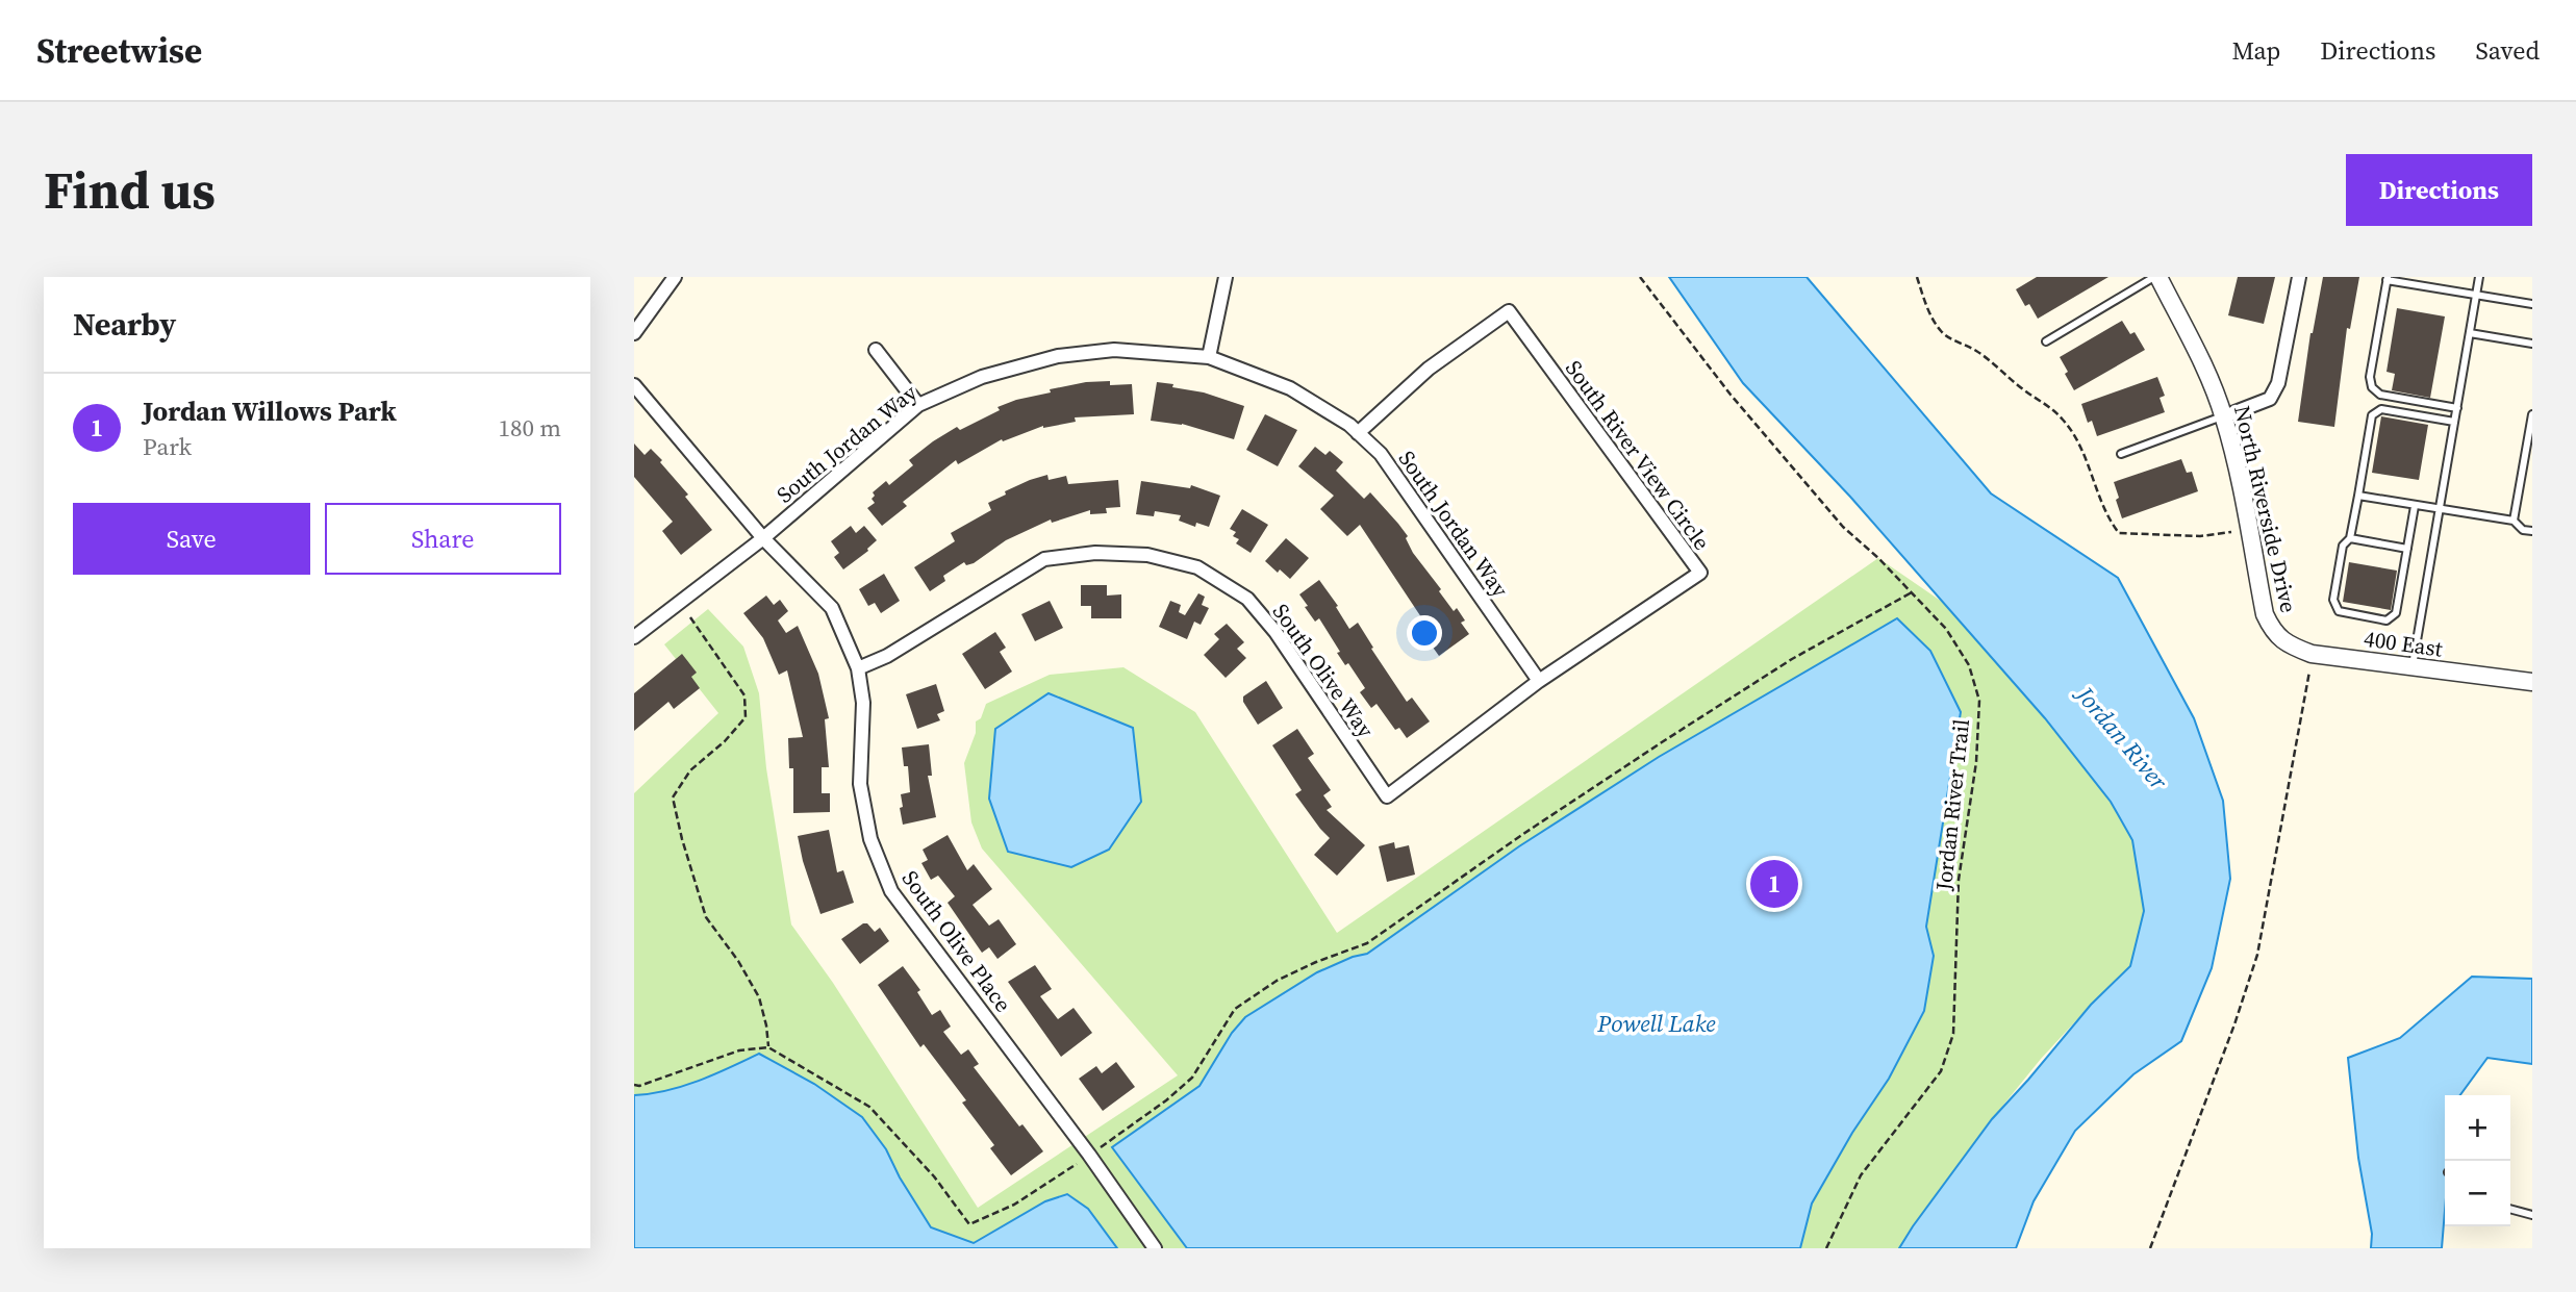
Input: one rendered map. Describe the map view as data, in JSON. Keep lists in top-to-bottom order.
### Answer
{
  "streets": {
    "street": [
      "South Jordan Way",
      "South River View Circle",
      "North Riverside Drive",
      "400 East",
      "South Olive Way",
      "South Olive Place"
    ],
    "path": ["Jordan River Trail"]
  },
  "crossings": [
    ["South Jordan Way", "South River View Circle"],
    ["South Jordan Way", "South Olive Place"],
    ["South River View Circle", "South Olive Way"],
    ["North Riverside Drive", "400 East"],
    ["South Olive Way", "South Olive Place"]
  ],
  "water": ["Jordan River", "Powell Lake"],
  "page": {
    "header": "Streetwise",
    "nav": ["Map", "Directions", "Saved"],
    "buttons": [
      "Directions",
      ["Save", "Share"]
    ],
    "title": "Find us",
    "heading": "Nearby",
    "list": [
      {
        "mark": "1",
        "name": "Jordan Willows Park",
        "note": "Park",
        "value": "180 m"
      }
    ],
    "pins": "1",
    "map_buttons": ["+", "−"]
  }
}
